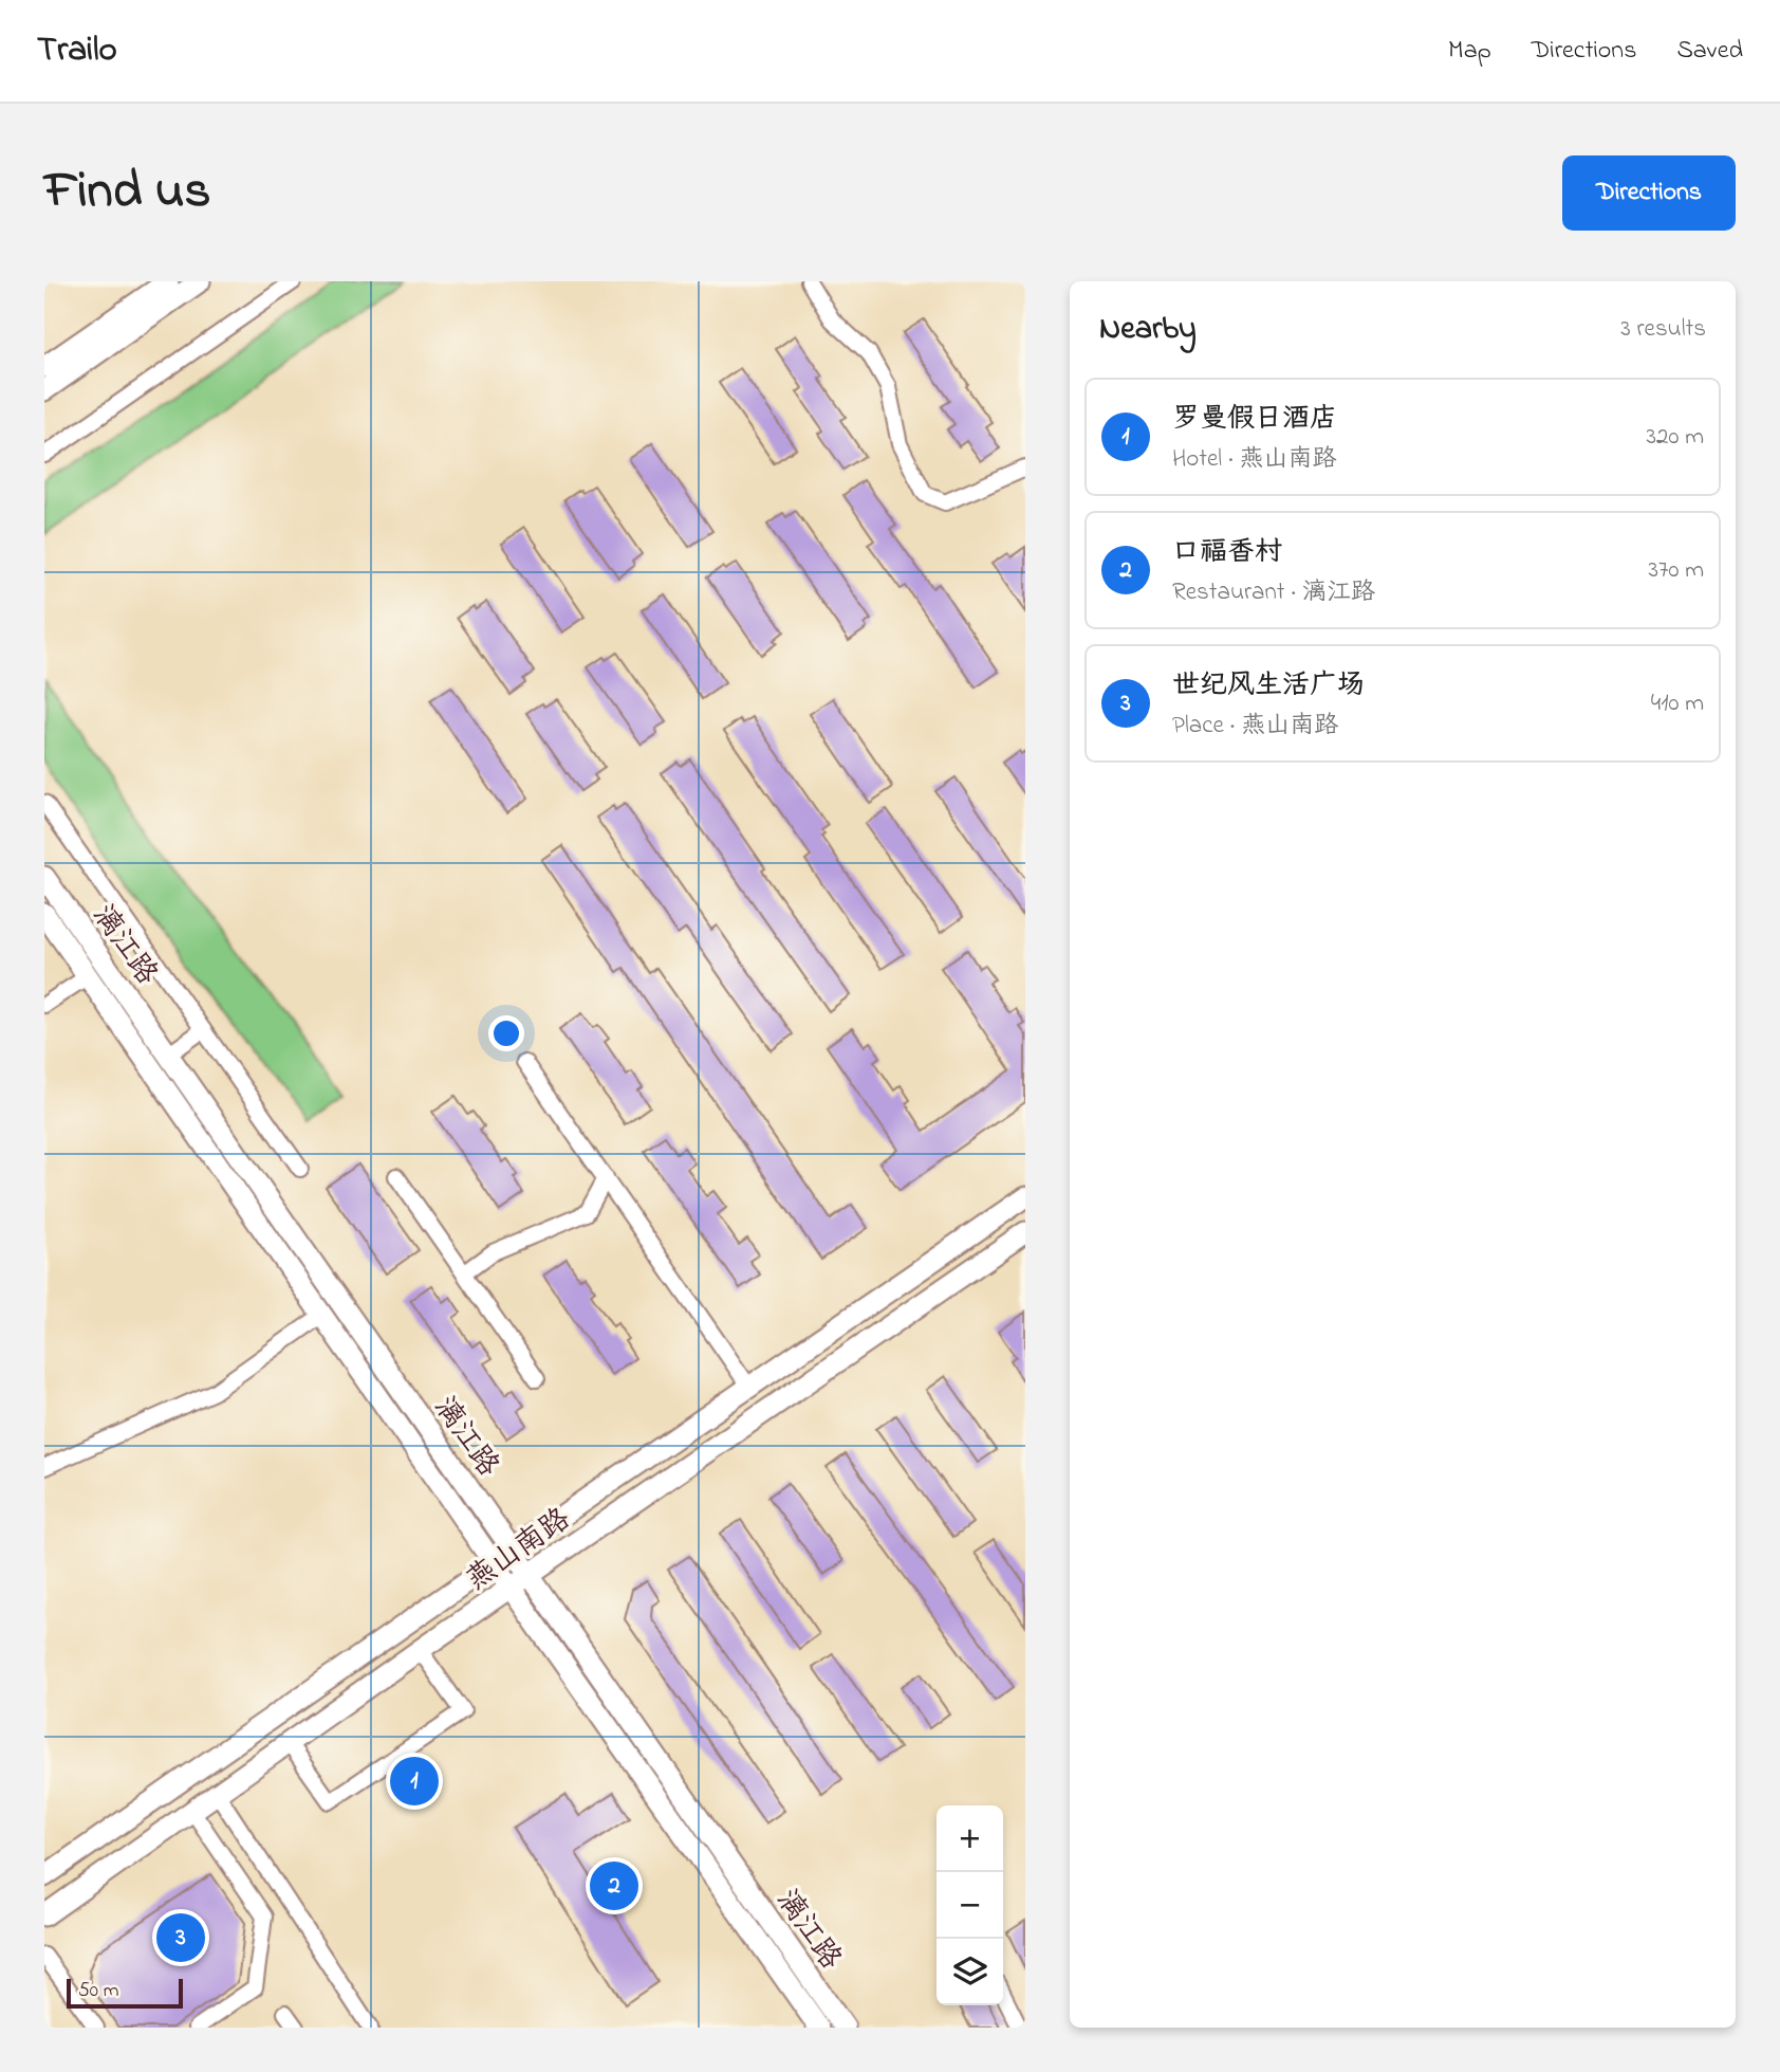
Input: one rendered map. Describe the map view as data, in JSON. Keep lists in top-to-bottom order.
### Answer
{
  "streets": {
    "street": ["漓江路", "燕山南路"]
  },
  "crossings": [
    ["漓江路", "燕山南路"]
  ],
  "scale_bar": "50 m",
  "page": {
    "header": "Trailo",
    "nav": ["Map", "Directions", "Saved"],
    "title": "Find us",
    "buttons": "Directions",
    "heading": ["Nearby", "3 results"],
    "list": [
      {
        "mark": "1",
        "name": "罗曼假日酒店",
        "note": "Hotel · 燕山南路",
        "value": "320 m"
      },
      {
        "mark": "2",
        "name": "口福香村",
        "note": "Restaurant · 漓江路",
        "value": "370 m"
      },
      {
        "mark": "3",
        "name": "世纪风生活广场",
        "note": "Place · 燕山南路",
        "value": "410 m"
      }
    ],
    "pins": ["1", "2", "3"],
    "map_buttons": ["+", "−"],
    "scale": "50 m"
  }
}
